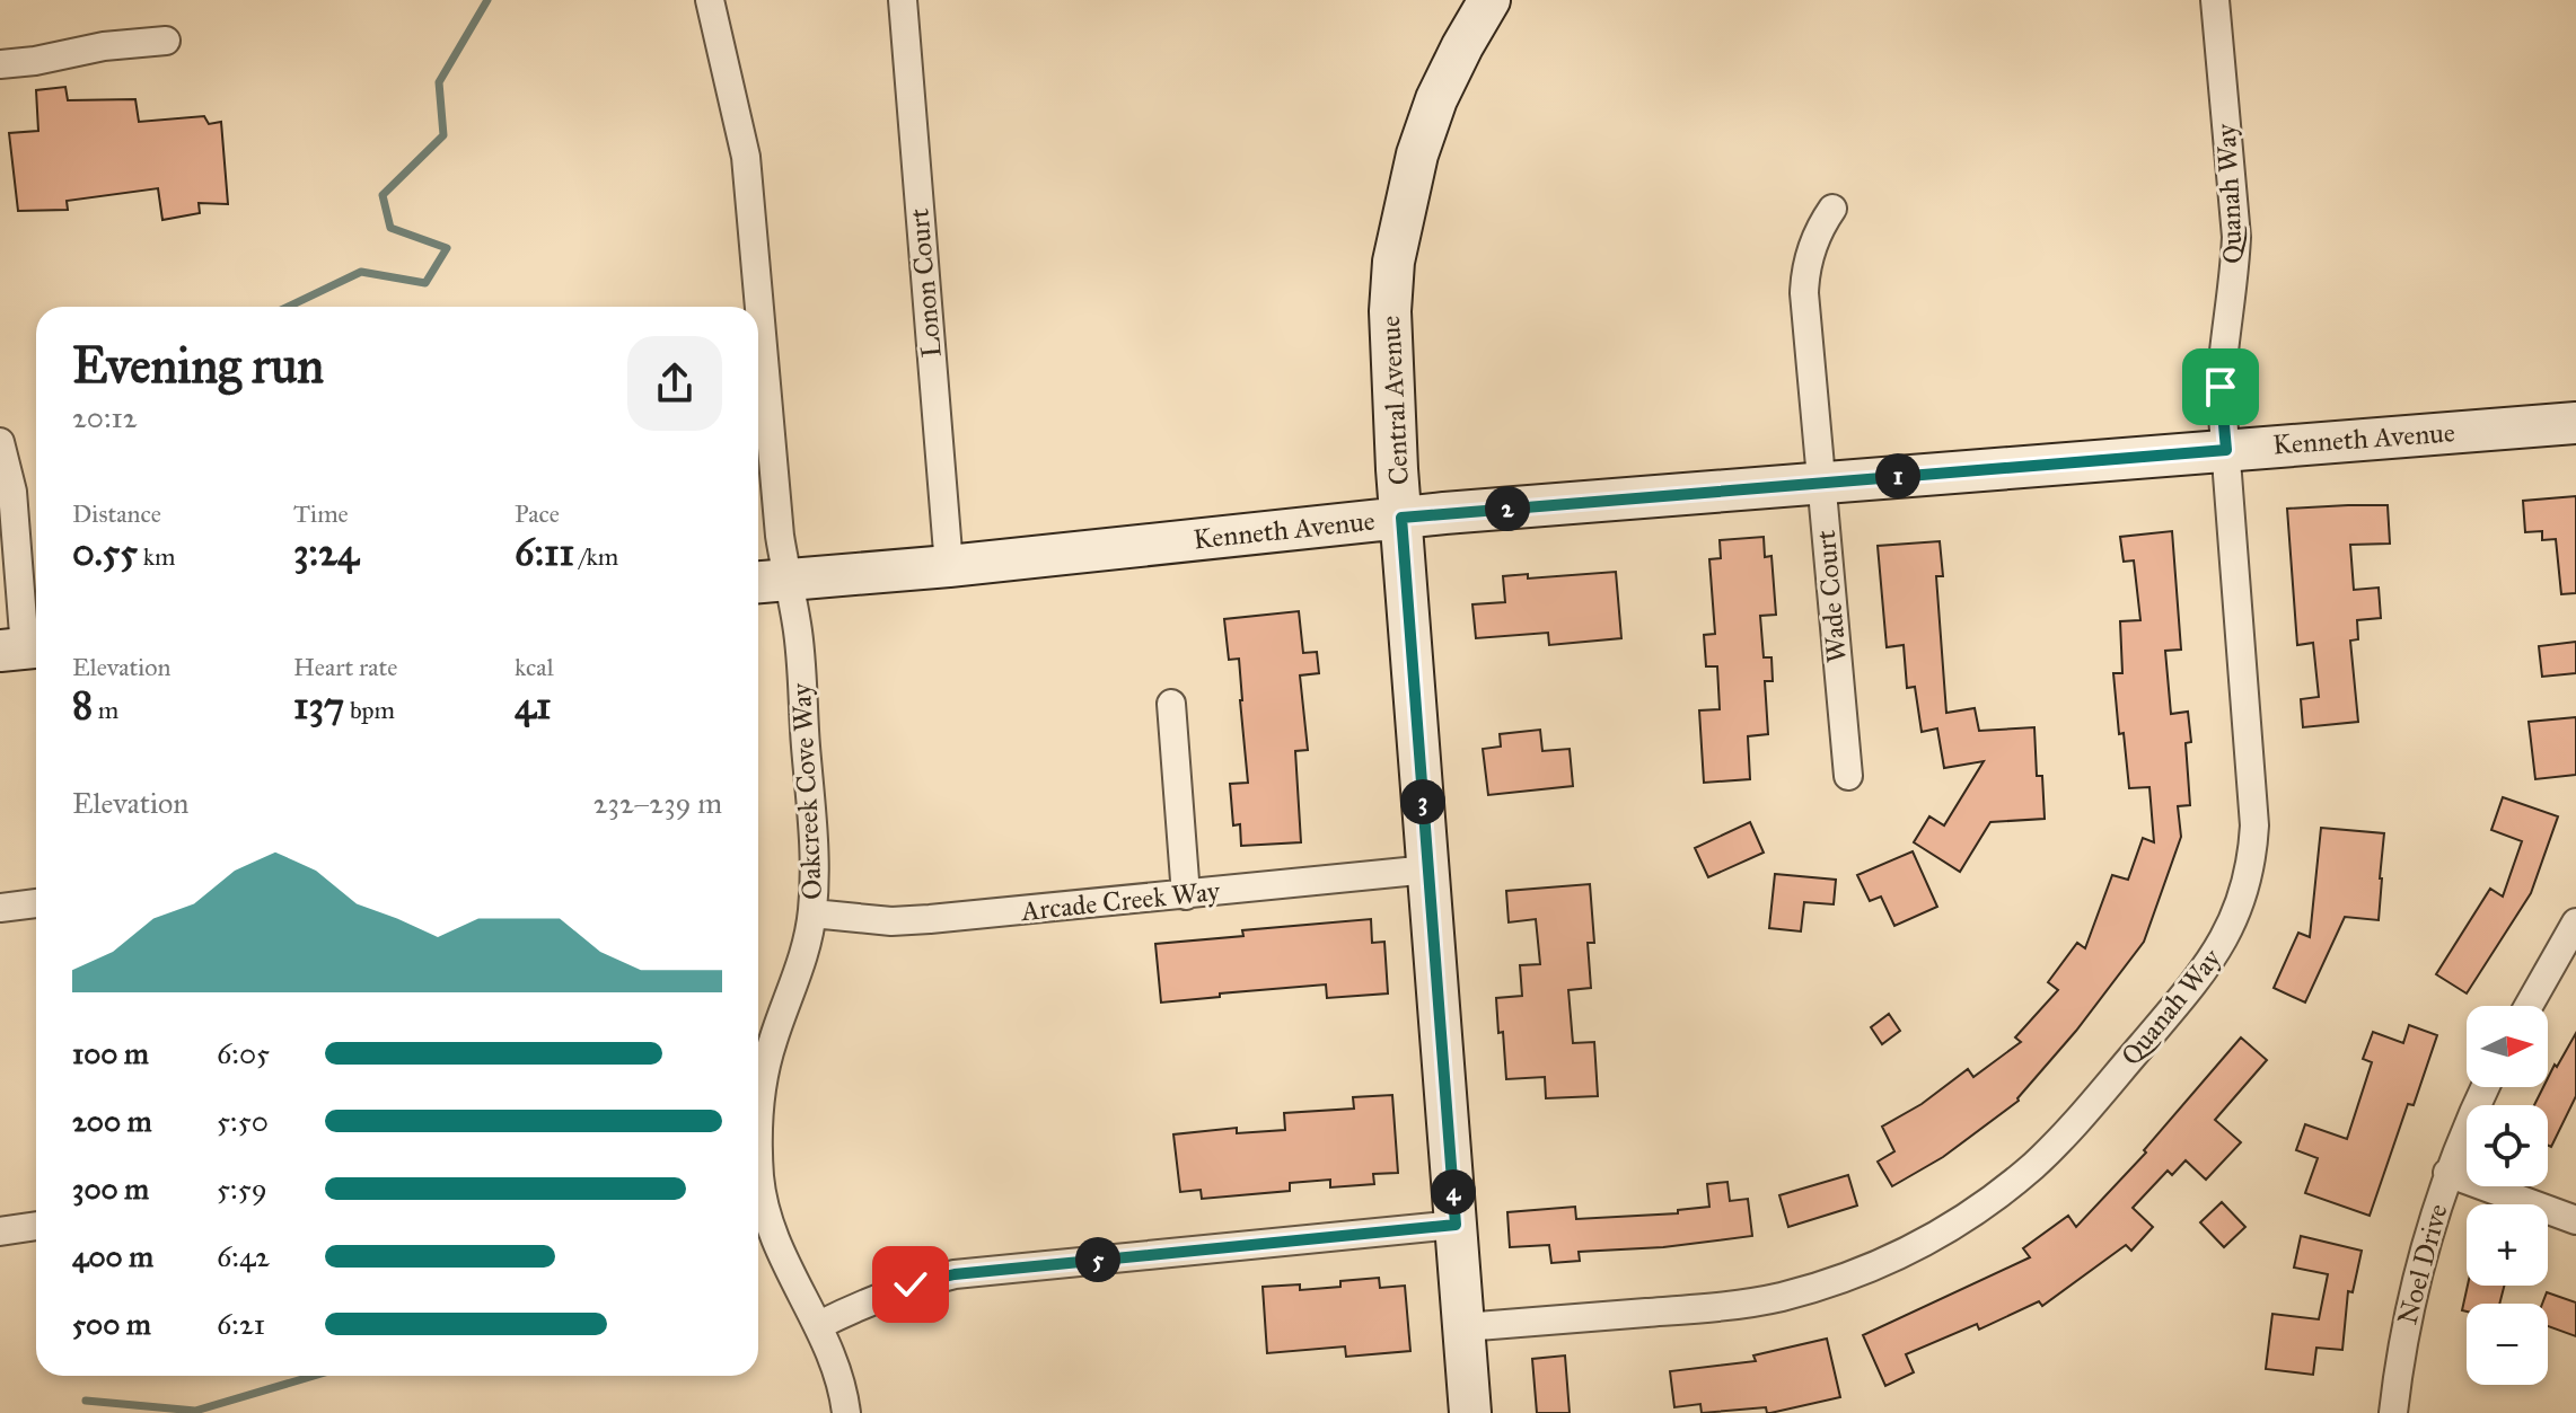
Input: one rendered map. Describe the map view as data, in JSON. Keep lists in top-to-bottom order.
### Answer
{
  "streets": {
    "main road": ["Central Avenue", "Kenneth Avenue"],
    "street": [
      "Quanah Way",
      "Lonon Court",
      "Wade Court",
      "Oakcreek Cove Way",
      "Arcade Creek Way",
      "Noel Drive"
    ]
  },
  "crossings": [
    ["Quanah Way", "Central Avenue"],
    ["Quanah Way", "Kenneth Avenue"],
    ["Lonon Court", "Kenneth Avenue"],
    ["Central Avenue", "Kenneth Avenue"],
    ["Central Avenue", "Arcade Creek Way"],
    ["Kenneth Avenue", "Wade Court"],
    ["Kenneth Avenue", "Oakcreek Cove Way"],
    ["Oakcreek Cove Way", "Arcade Creek Way"]
  ],
  "north": "right",
  "page": {
    "heading": ["Evening run", "20:12"],
    "pins": [
      "1",
      "2",
      "3",
      "4",
      "5"
    ],
    "stats": [
      ["Distance", "0.55 km"],
      ["Time", "3:24"],
      ["Pace", "6:11 /km"],
      ["Elevation", "8 m"],
      ["Heart rate", "137 bpm"],
      ["kcal", "41"]
    ],
    "chart": ["Elevation", "232–239 m"],
    "map_buttons": ["+", "−"],
    "list": [
      {
        "name": "100 m",
        "note": "6:05"
      },
      {
        "name": "200 m",
        "note": "5:50"
      },
      {
        "name": "300 m",
        "note": "5:59"
      },
      {
        "name": "400 m",
        "note": "6:42"
      },
      {
        "name": "500 m",
        "note": "6:21"
      }
    ]
  }
}
